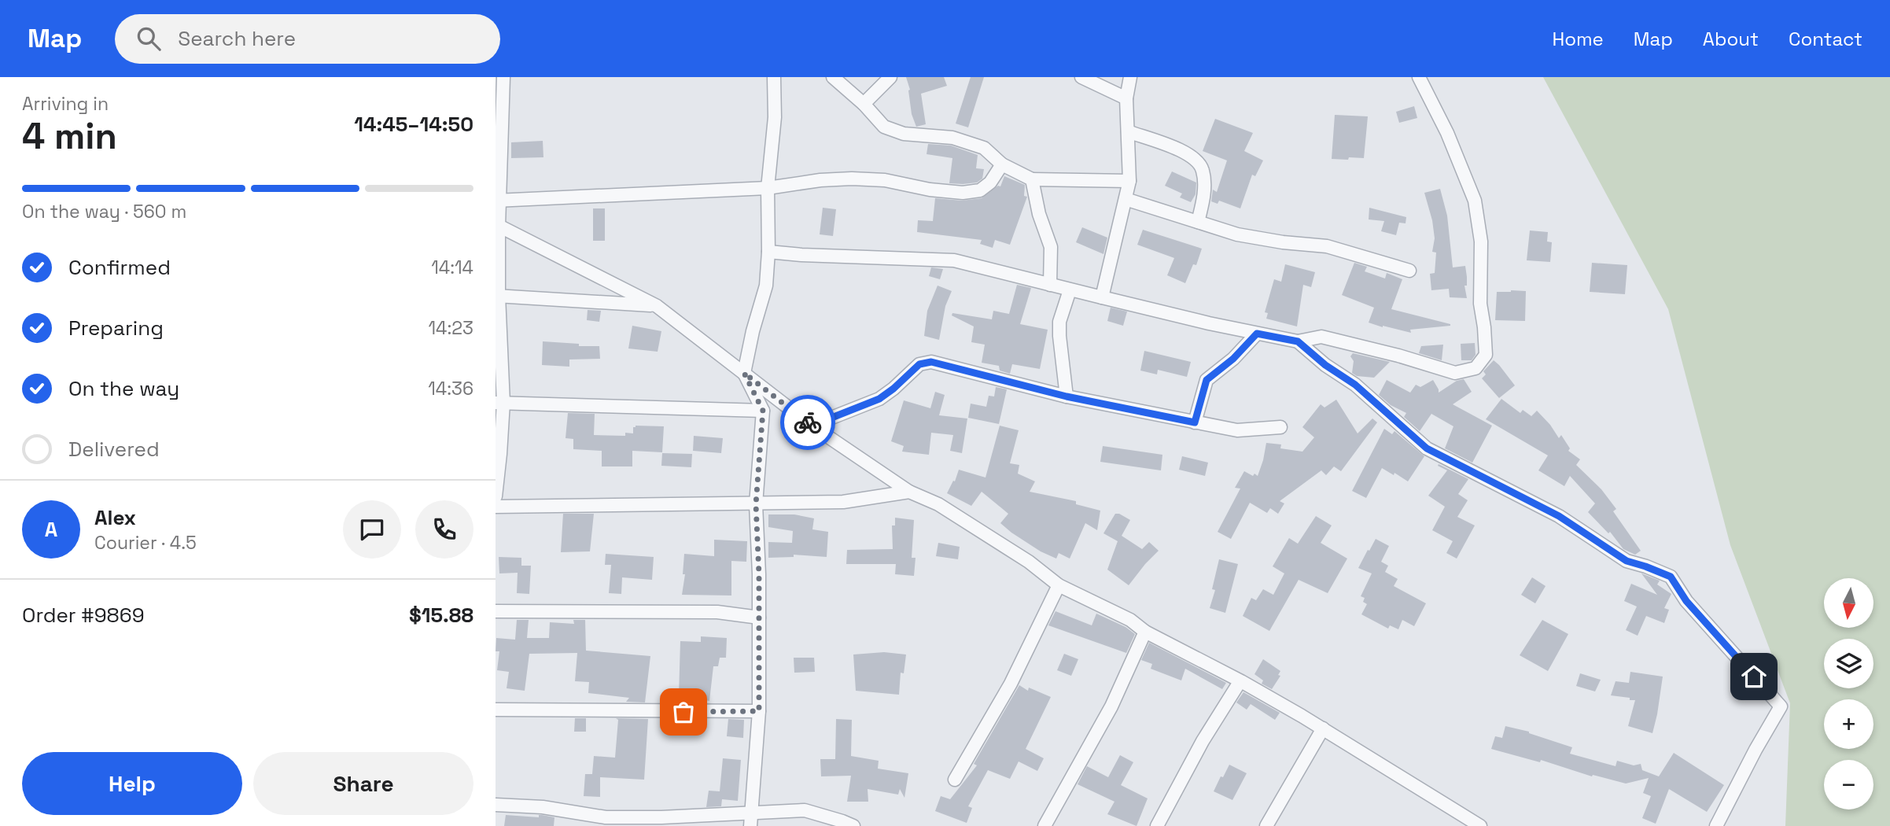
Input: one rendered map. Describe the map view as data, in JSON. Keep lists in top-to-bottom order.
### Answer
{
  "north": "bottom",
  "page": {
    "header": "Map",
    "search": "Search here",
    "nav": [
      "Home",
      "Map",
      "About",
      "Contact"
    ],
    "heading": ["4 min", "Arriving in", "14:45–14:50"],
    "panel": [
      "Alex",
      "Courier · 4.5",
      "Order #9869",
      "$15.88"
    ],
    "bar": "On the way · 560 m",
    "list": [
      ["Confirmed", "14:14"],
      ["Preparing", "14:23"],
      ["On the way", "14:36"],
      "Delivered"
    ],
    "round": "A",
    "map_buttons": ["+", "−"],
    "buttons": ["Help", "Share"]
  }
}
